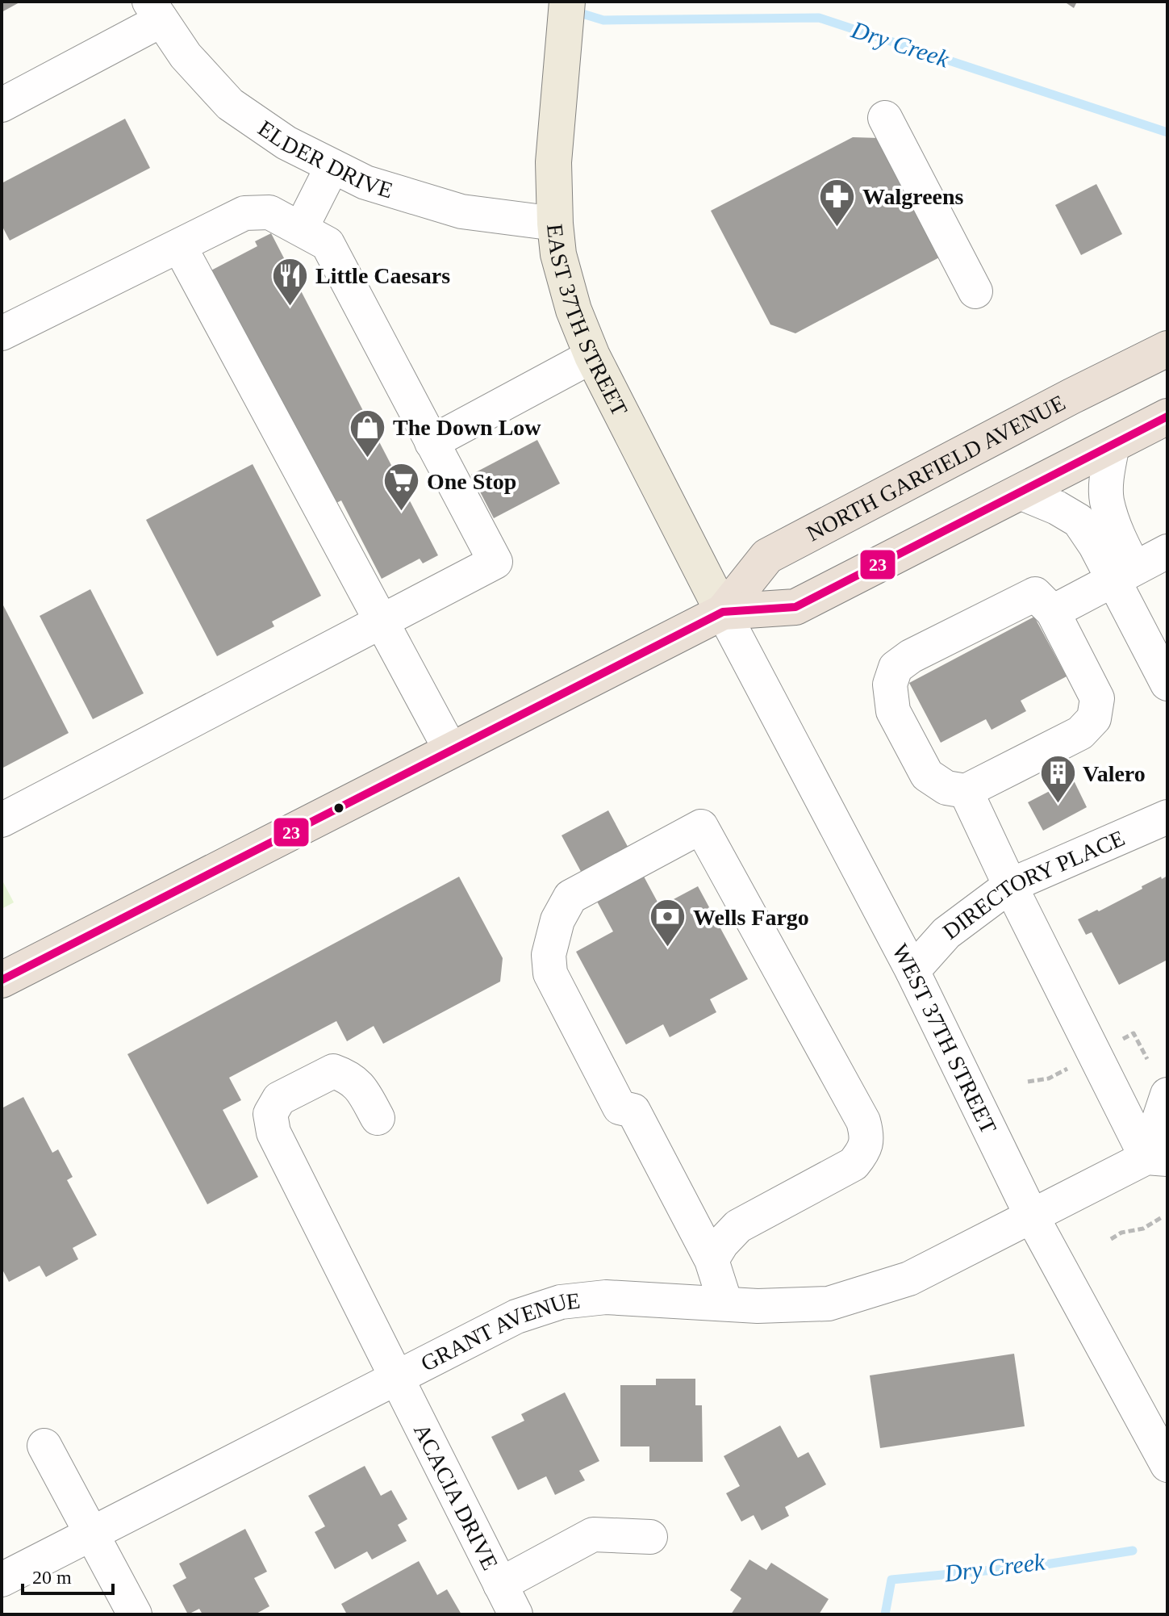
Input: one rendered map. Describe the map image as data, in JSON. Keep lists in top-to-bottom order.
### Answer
{
  "streets": {
    "highway": ["NORTH GARFIELD AVENUE"],
    "main road": ["EAST 37TH STREET"],
    "street": [
      "ELDER DRIVE",
      "DIRECTORY PLACE",
      "WEST 37TH STREET",
      "GRANT AVENUE",
      "ACACIA DRIVE"
    ]
  },
  "crossings": [
    ["ELDER DRIVE", "EAST 37TH STREET"],
    ["EAST 37TH STREET", "NORTH GARFIELD AVENUE"],
    ["EAST 37TH STREET", "WEST 37TH STREET"],
    ["NORTH GARFIELD AVENUE", "WEST 37TH STREET"],
    ["DIRECTORY PLACE", "WEST 37TH STREET"],
    ["WEST 37TH STREET", "GRANT AVENUE"],
    ["GRANT AVENUE", "ACACIA DRIVE"]
  ],
  "water": ["Dry Creek"],
  "places": {
    "pharmacy": ["Walgreens"],
    "restaurant": ["Little Caesars"],
    "shop": ["The Down Low"],
    "supermarket": ["One Stop"],
    "building": ["Valero"],
    "bank": ["Wells Fargo"]
  },
  "lines": ["transit line 23"],
  "scale_bar": "20 m"
}
